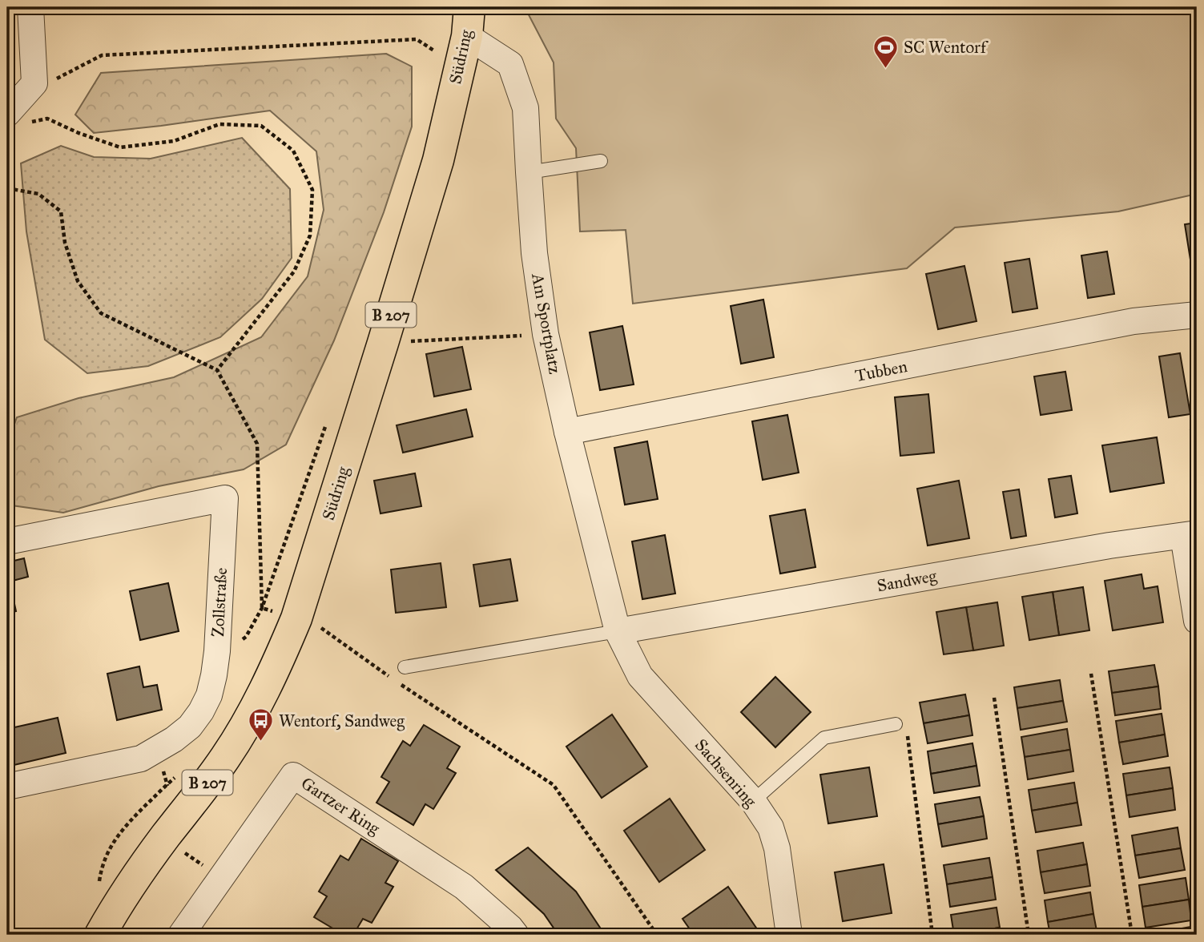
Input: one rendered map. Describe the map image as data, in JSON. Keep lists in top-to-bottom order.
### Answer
{
  "streets": {
    "main road": ["Südring", "B 207"],
    "street": [
      "Am Sportplatz",
      "Tubben",
      "Sandweg",
      "Zollstraße",
      "Sachsenring",
      "Gartzer Ring"
    ]
  },
  "crossings": [
    ["Südring", "Am Sportplatz"],
    ["Am Sportplatz", "Tubben"],
    ["Am Sportplatz", "Sandweg"],
    ["Am Sportplatz", "Sachsenring"],
    ["Sandweg", "Sachsenring"]
  ],
  "places": {
    "sports": ["SC Wentorf"],
    "bus stop": ["Wentorf, Sandweg"]
  }
}
